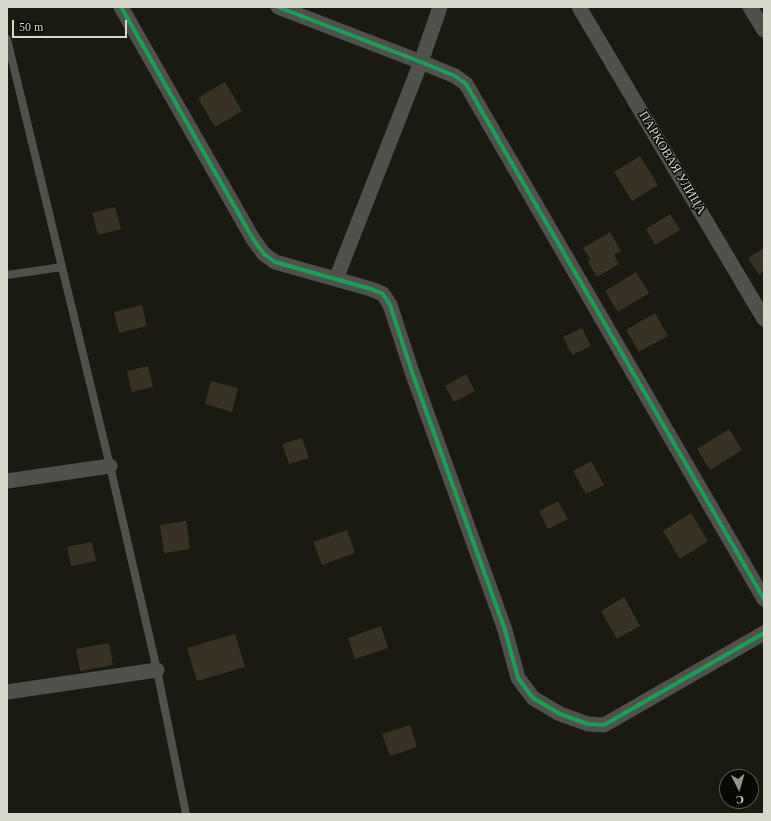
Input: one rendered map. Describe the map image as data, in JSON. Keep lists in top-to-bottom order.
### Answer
{
  "streets": {
    "street": ["ПАРКОВАЯ УЛИЦА"]
  },
  "scale_bar": "50 m",
  "north": "bottom"
}
